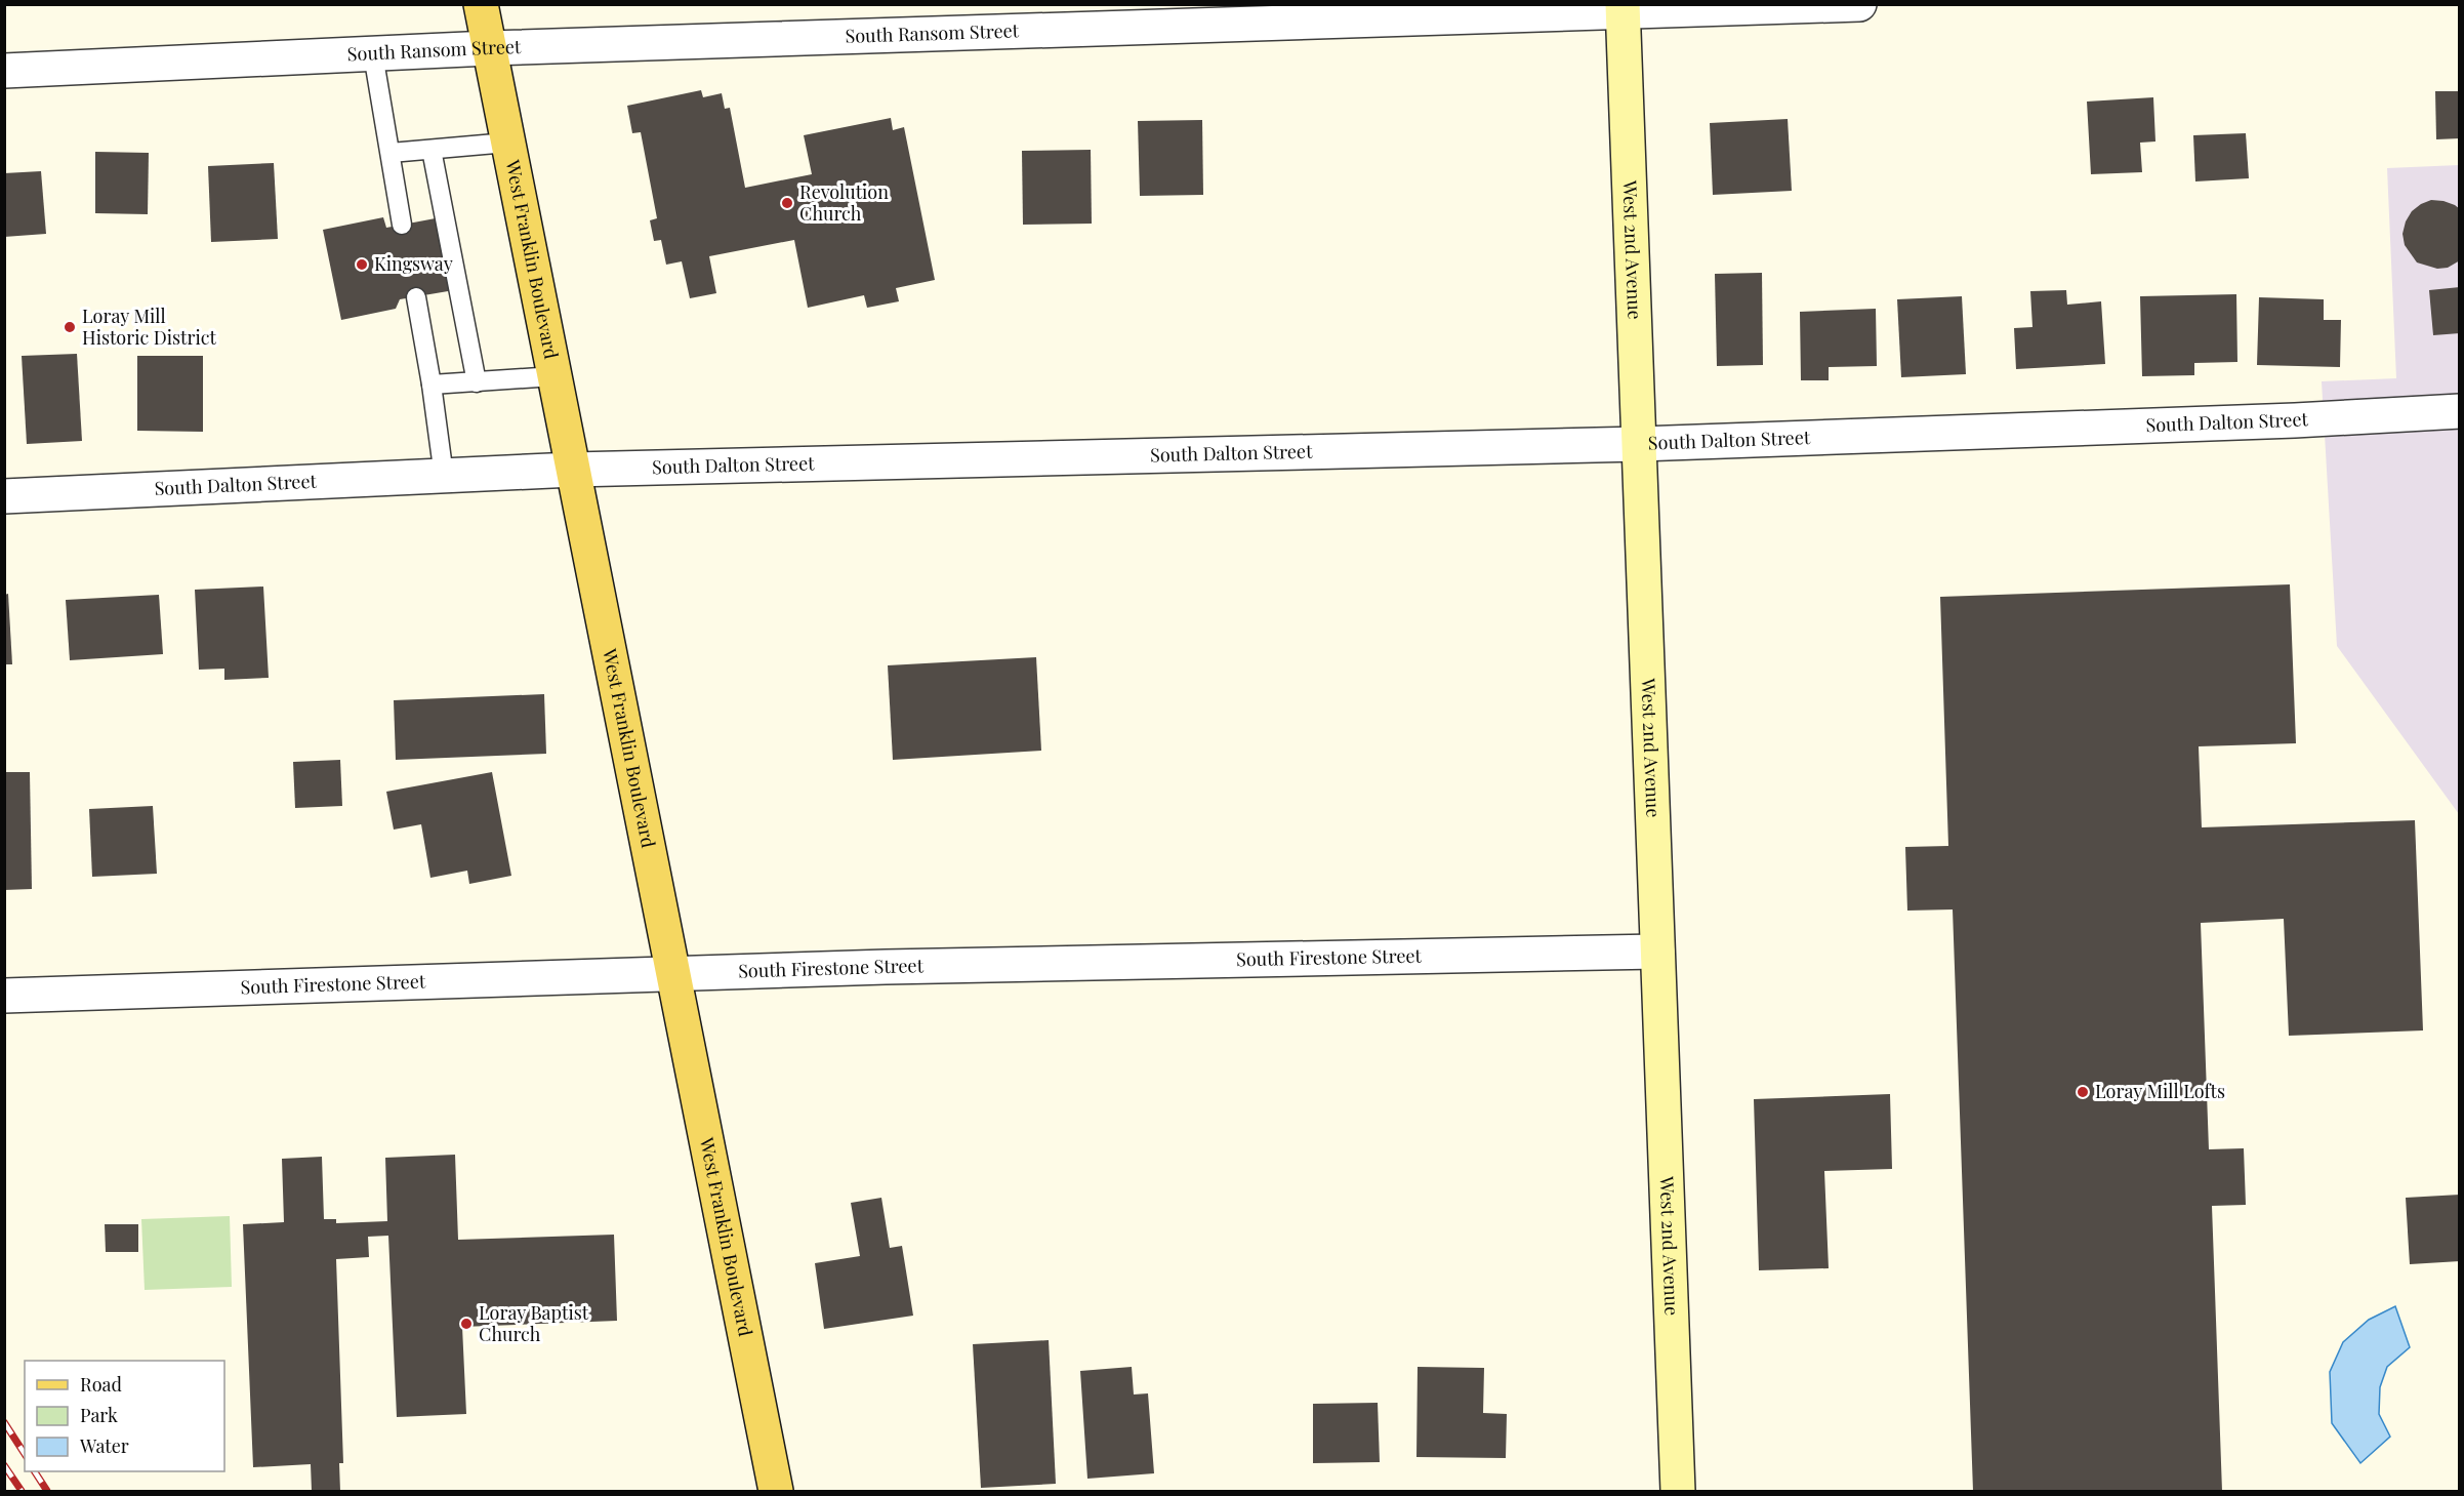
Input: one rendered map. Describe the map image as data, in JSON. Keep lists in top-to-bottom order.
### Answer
{
  "streets": {
    "main road": ["West Franklin Boulevard"],
    "street": [
      "South Ransom Street",
      "West 2nd Avenue",
      "South Dalton Street",
      "South Firestone Street"
    ]
  },
  "crossings": [
    ["South Ransom Street", "West 2nd Avenue"],
    ["South Ransom Street", "West Franklin Boulevard"],
    ["West 2nd Avenue", "South Dalton Street"],
    ["West 2nd Avenue", "South Firestone Street"],
    ["West Franklin Boulevard", "South Dalton Street"],
    ["West Franklin Boulevard", "South Firestone Street"]
  ],
  "places": [
    "Revolution Church",
    "Kingsway",
    "Loray Mill Historic District",
    "Loray Mill Lofts",
    "Loray Baptist Church"
  ],
  "legend": ["Road", "Park", "Water"]
}
